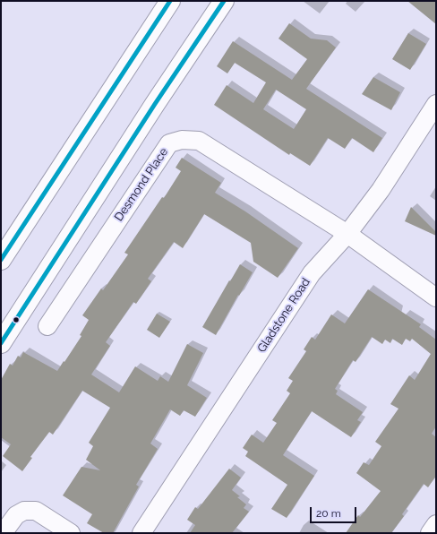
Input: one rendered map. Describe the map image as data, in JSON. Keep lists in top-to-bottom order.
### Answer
{
  "streets": {
    "street": ["Desmond Place", "Gladstone Road"]
  },
  "crossings": [
    ["Desmond Place", "Gladstone Road"]
  ],
  "scale_bar": "20 m"
}
